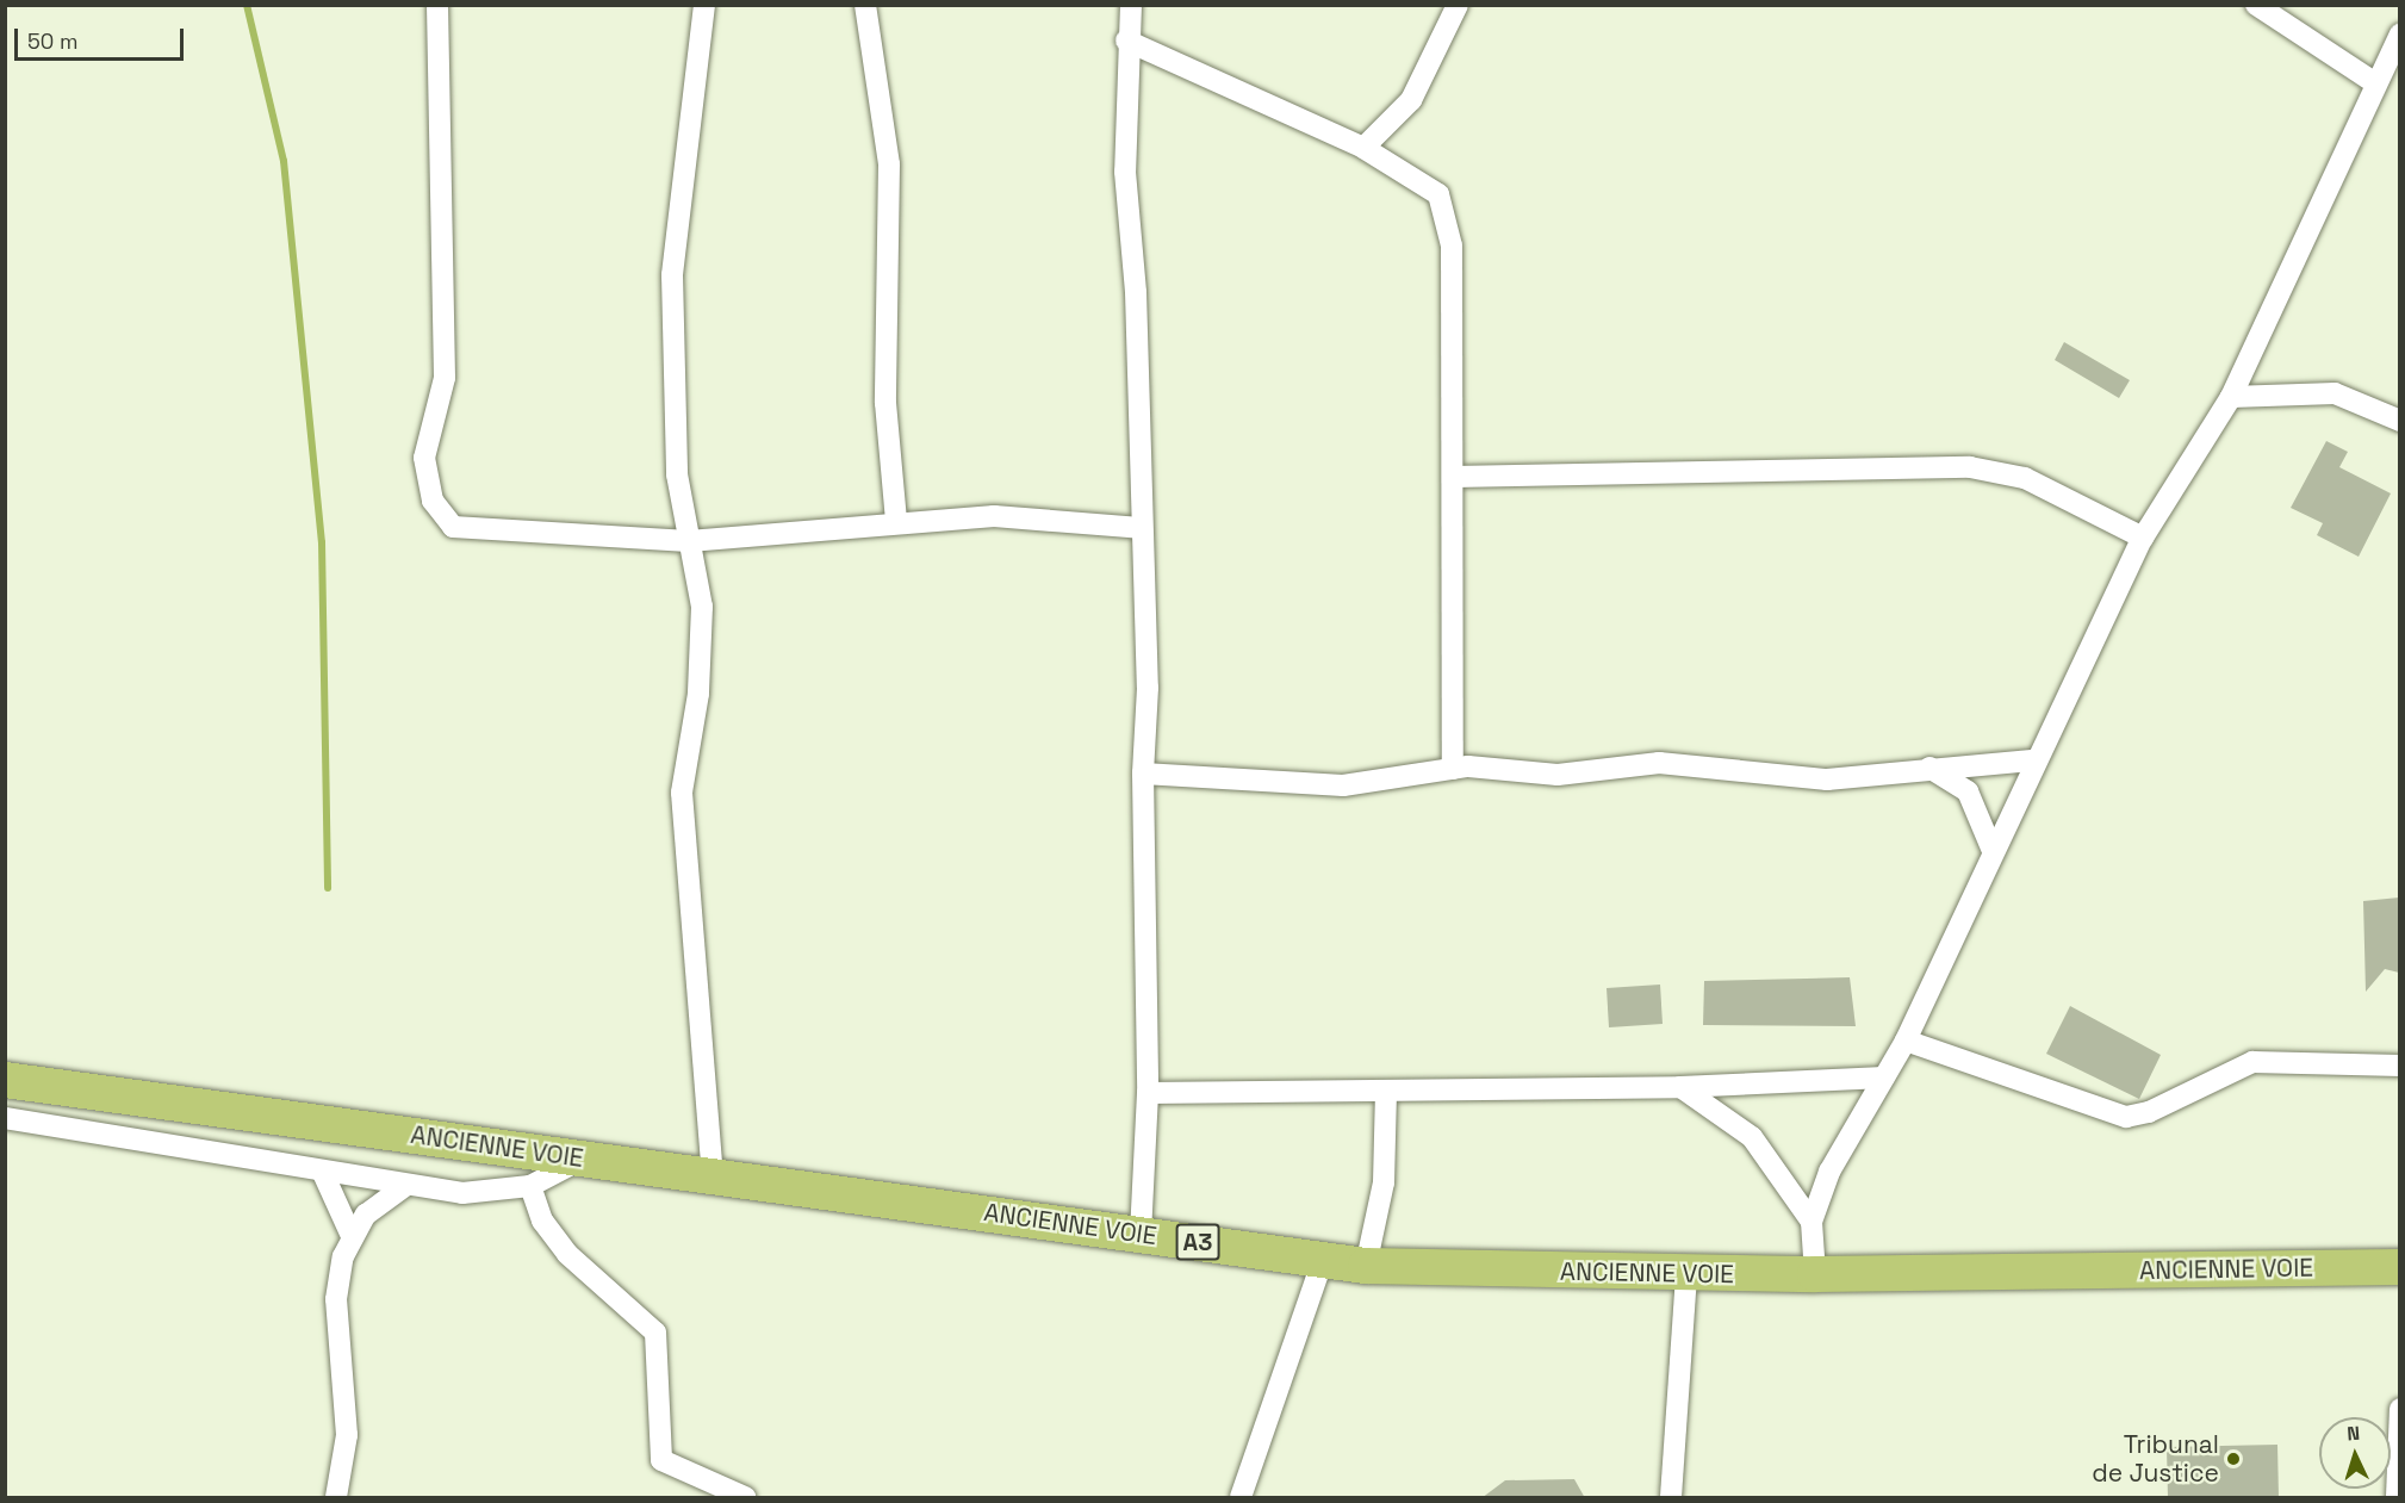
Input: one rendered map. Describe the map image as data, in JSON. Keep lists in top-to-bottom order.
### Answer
{
  "streets": {
    "main road": ["ANCIENNE VOIE", "A3"]
  },
  "places": ["Tribunal de Justice"],
  "scale_bar": "50 m",
  "north": "top"
}
